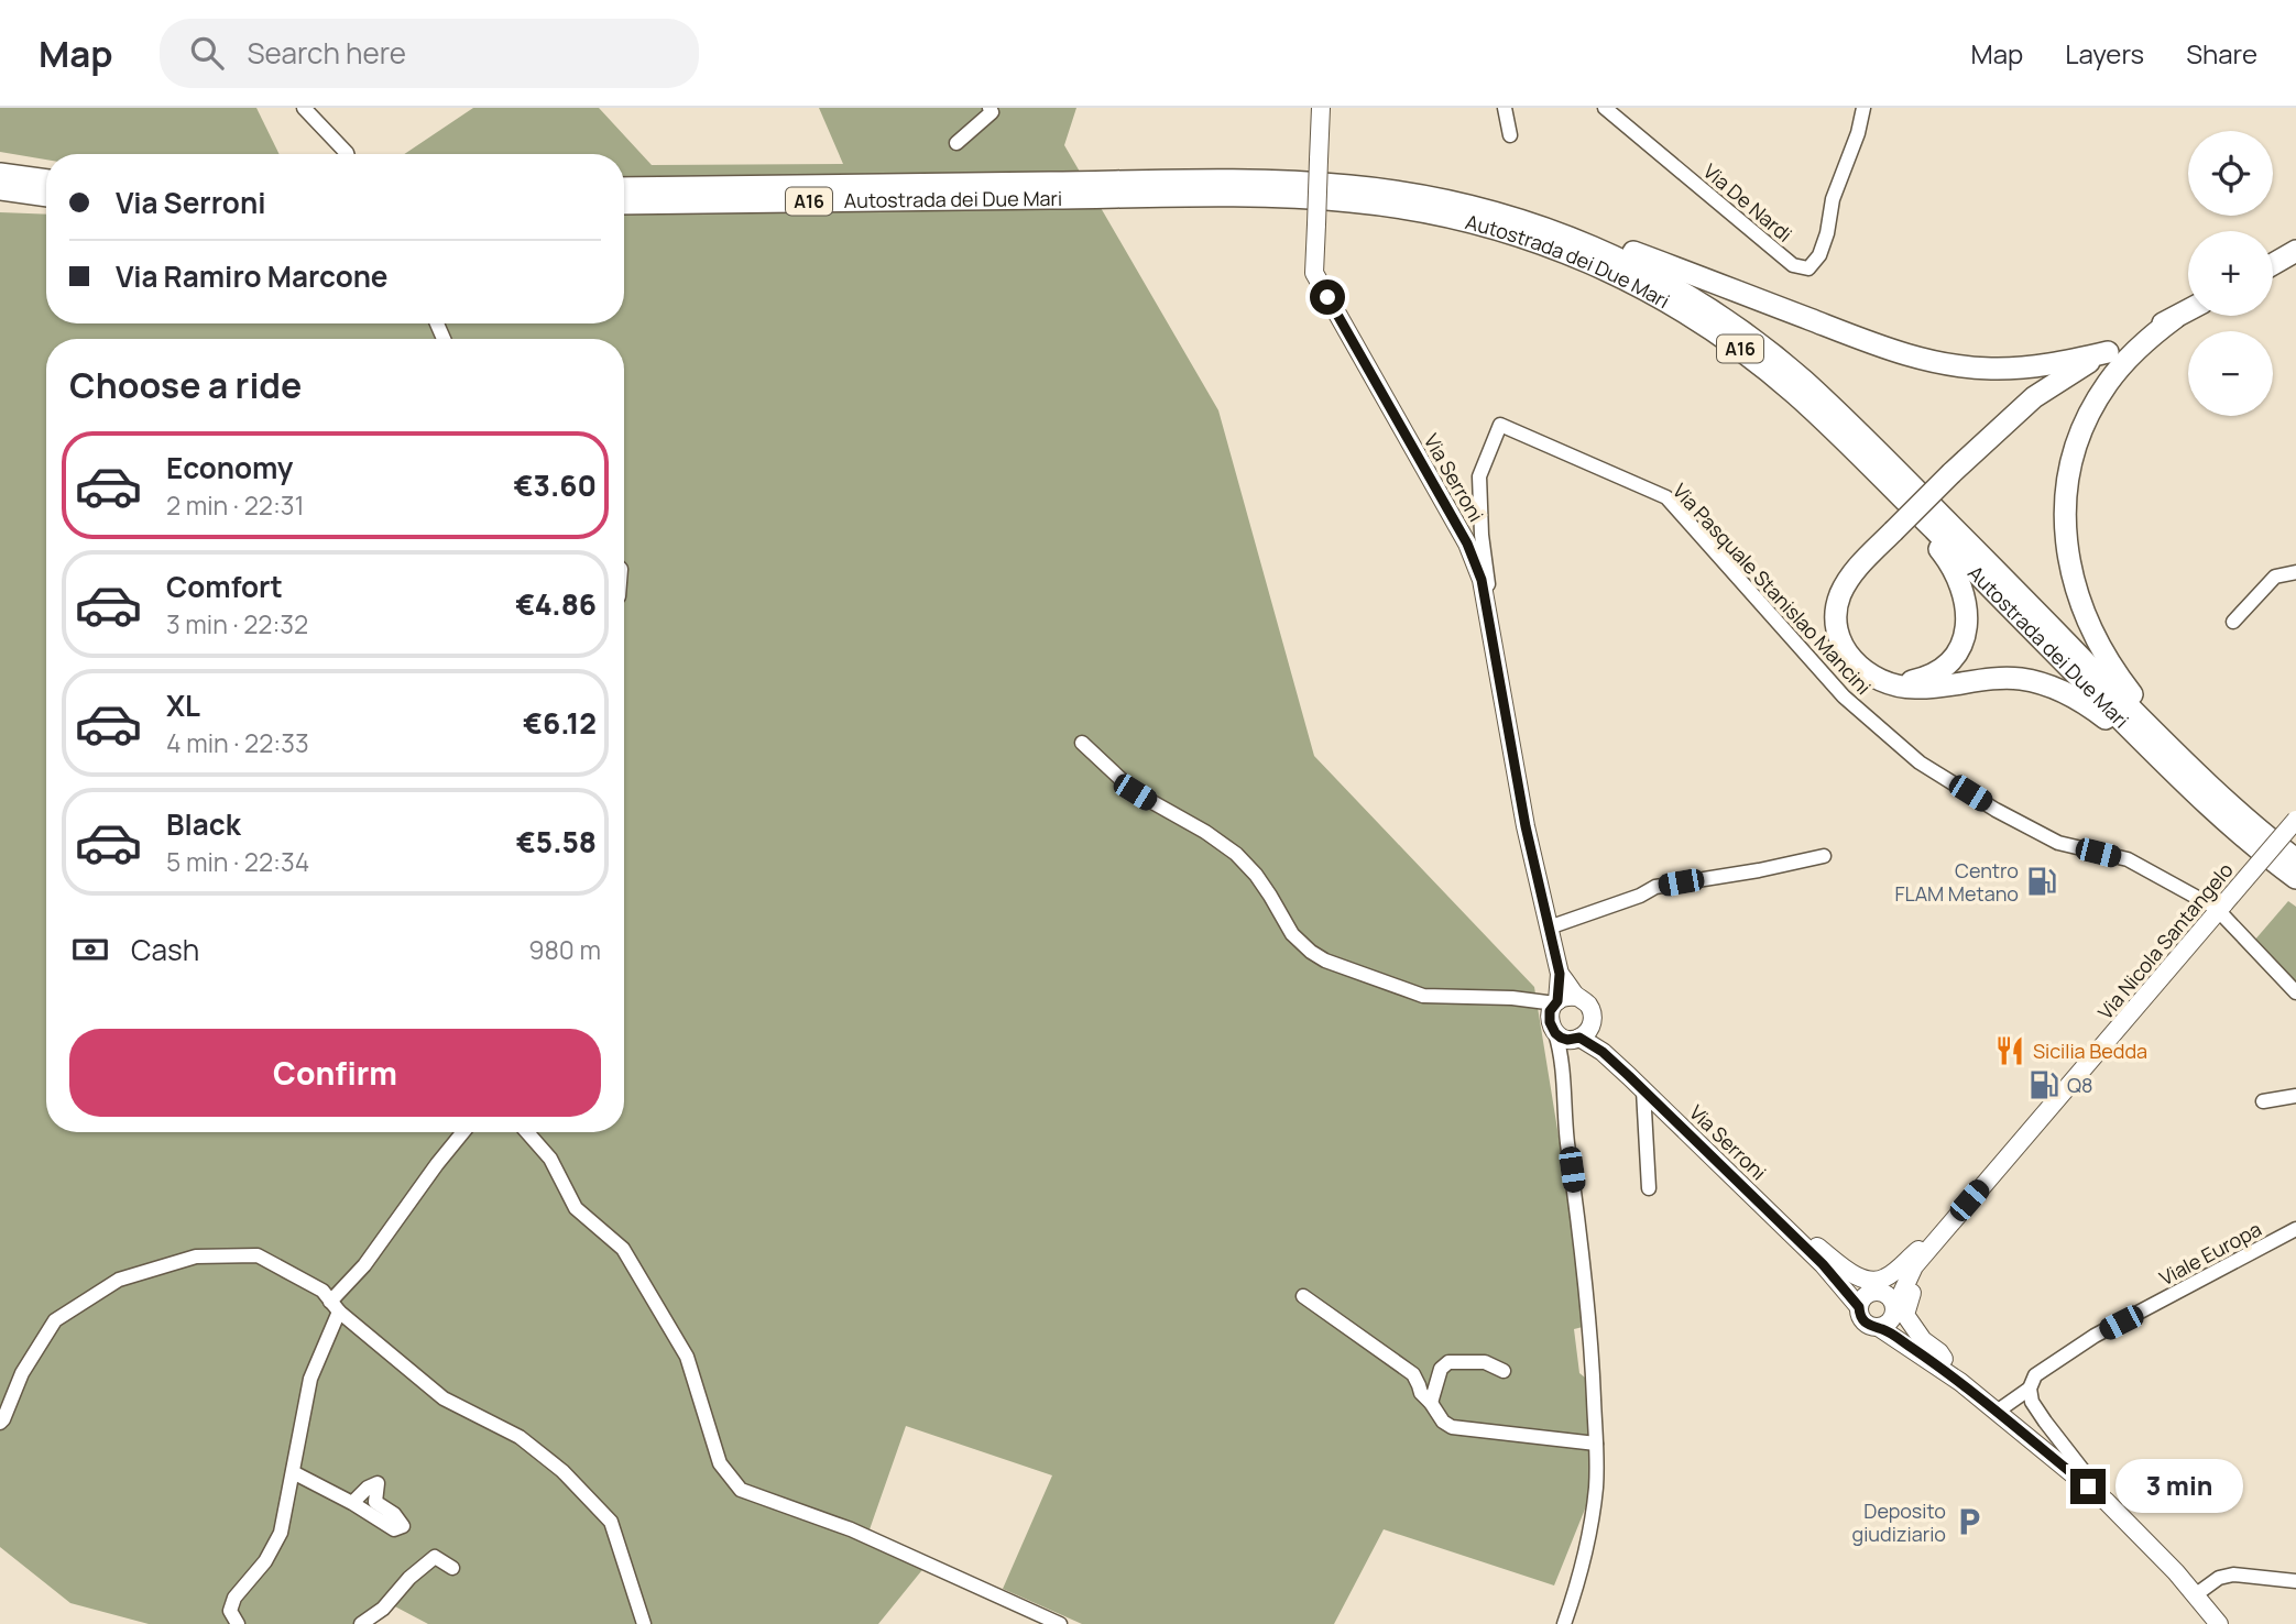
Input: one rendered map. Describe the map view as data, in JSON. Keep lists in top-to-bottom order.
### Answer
{
  "streets": {
    "highway": ["Autostrada dei Due Mari", "A16"],
    "main road": ["Via Serroni", "Via Nicola Santangelo"],
    "street": ["Via De Nardi", "Via Pasquale Stanislao Mancini", "Viale Europa"]
  },
  "crossings": [
    ["Via Serroni", "Via Pasquale Stanislao Mancini"],
    ["Via Pasquale Stanislao Mancini", "Via Nicola Santangelo"]
  ],
  "places": {
    "fuel station": ["Centro FLAM Metano", "Q8"],
    "restaurant": ["Sicilia Bedda"],
    "parking": ["Deposito giudiziario"]
  },
  "page": {
    "header": "Map",
    "search": "Search here",
    "nav": ["Map", "Layers", "Share"],
    "map_buttons": ["+", "−"],
    "banner": ["Via Serroni", "Via Ramiro Marcone"],
    "heading": "Choose a ride",
    "list": [
      {
        "name": "Economy",
        "note": "2 min · 22:31",
        "value": "€3.60"
      },
      {
        "name": "Comfort",
        "note": "3 min · 22:32",
        "value": "€4.86"
      },
      {
        "name": "XL",
        "note": "4 min · 22:33",
        "value": "€6.12"
      },
      {
        "name": "Black",
        "note": "5 min · 22:34",
        "value": "€5.58"
      }
    ],
    "pay": ["Cash", "980 m"],
    "buttons": "Confirm",
    "bubble": "3 min"
  }
}
